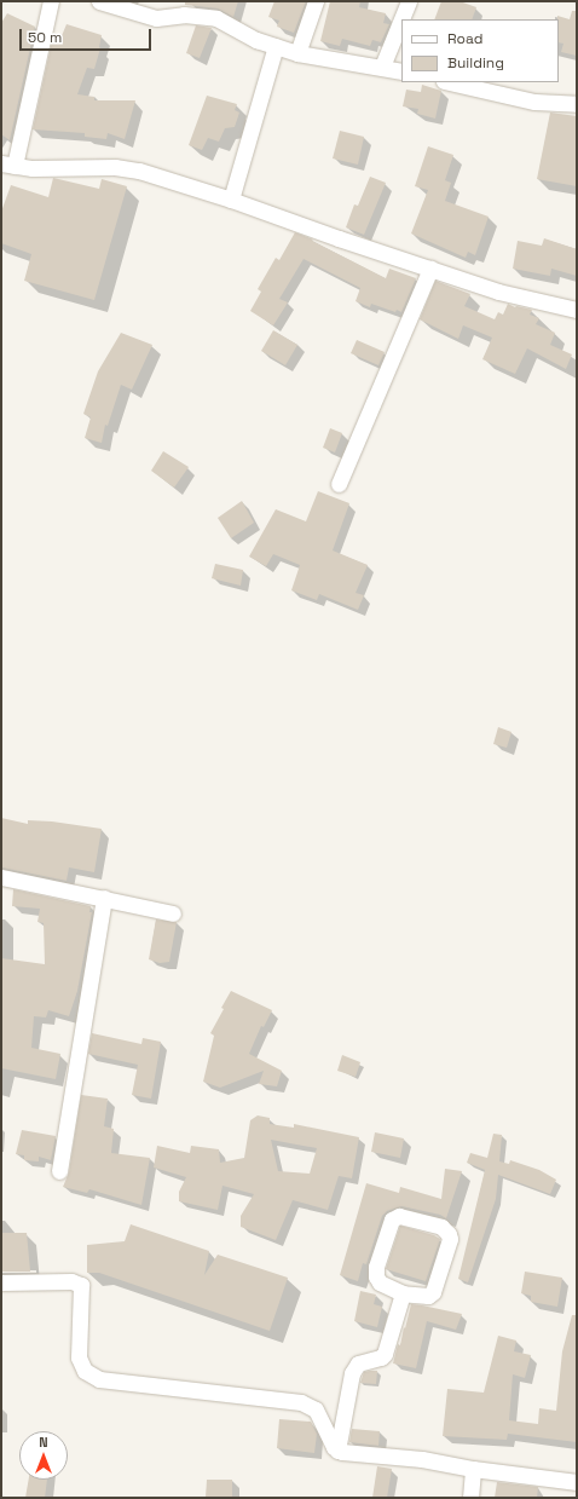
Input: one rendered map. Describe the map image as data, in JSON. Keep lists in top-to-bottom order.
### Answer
{
  "legend": ["Road", "Building"],
  "scale_bar": "50 m",
  "north": "top"
}
